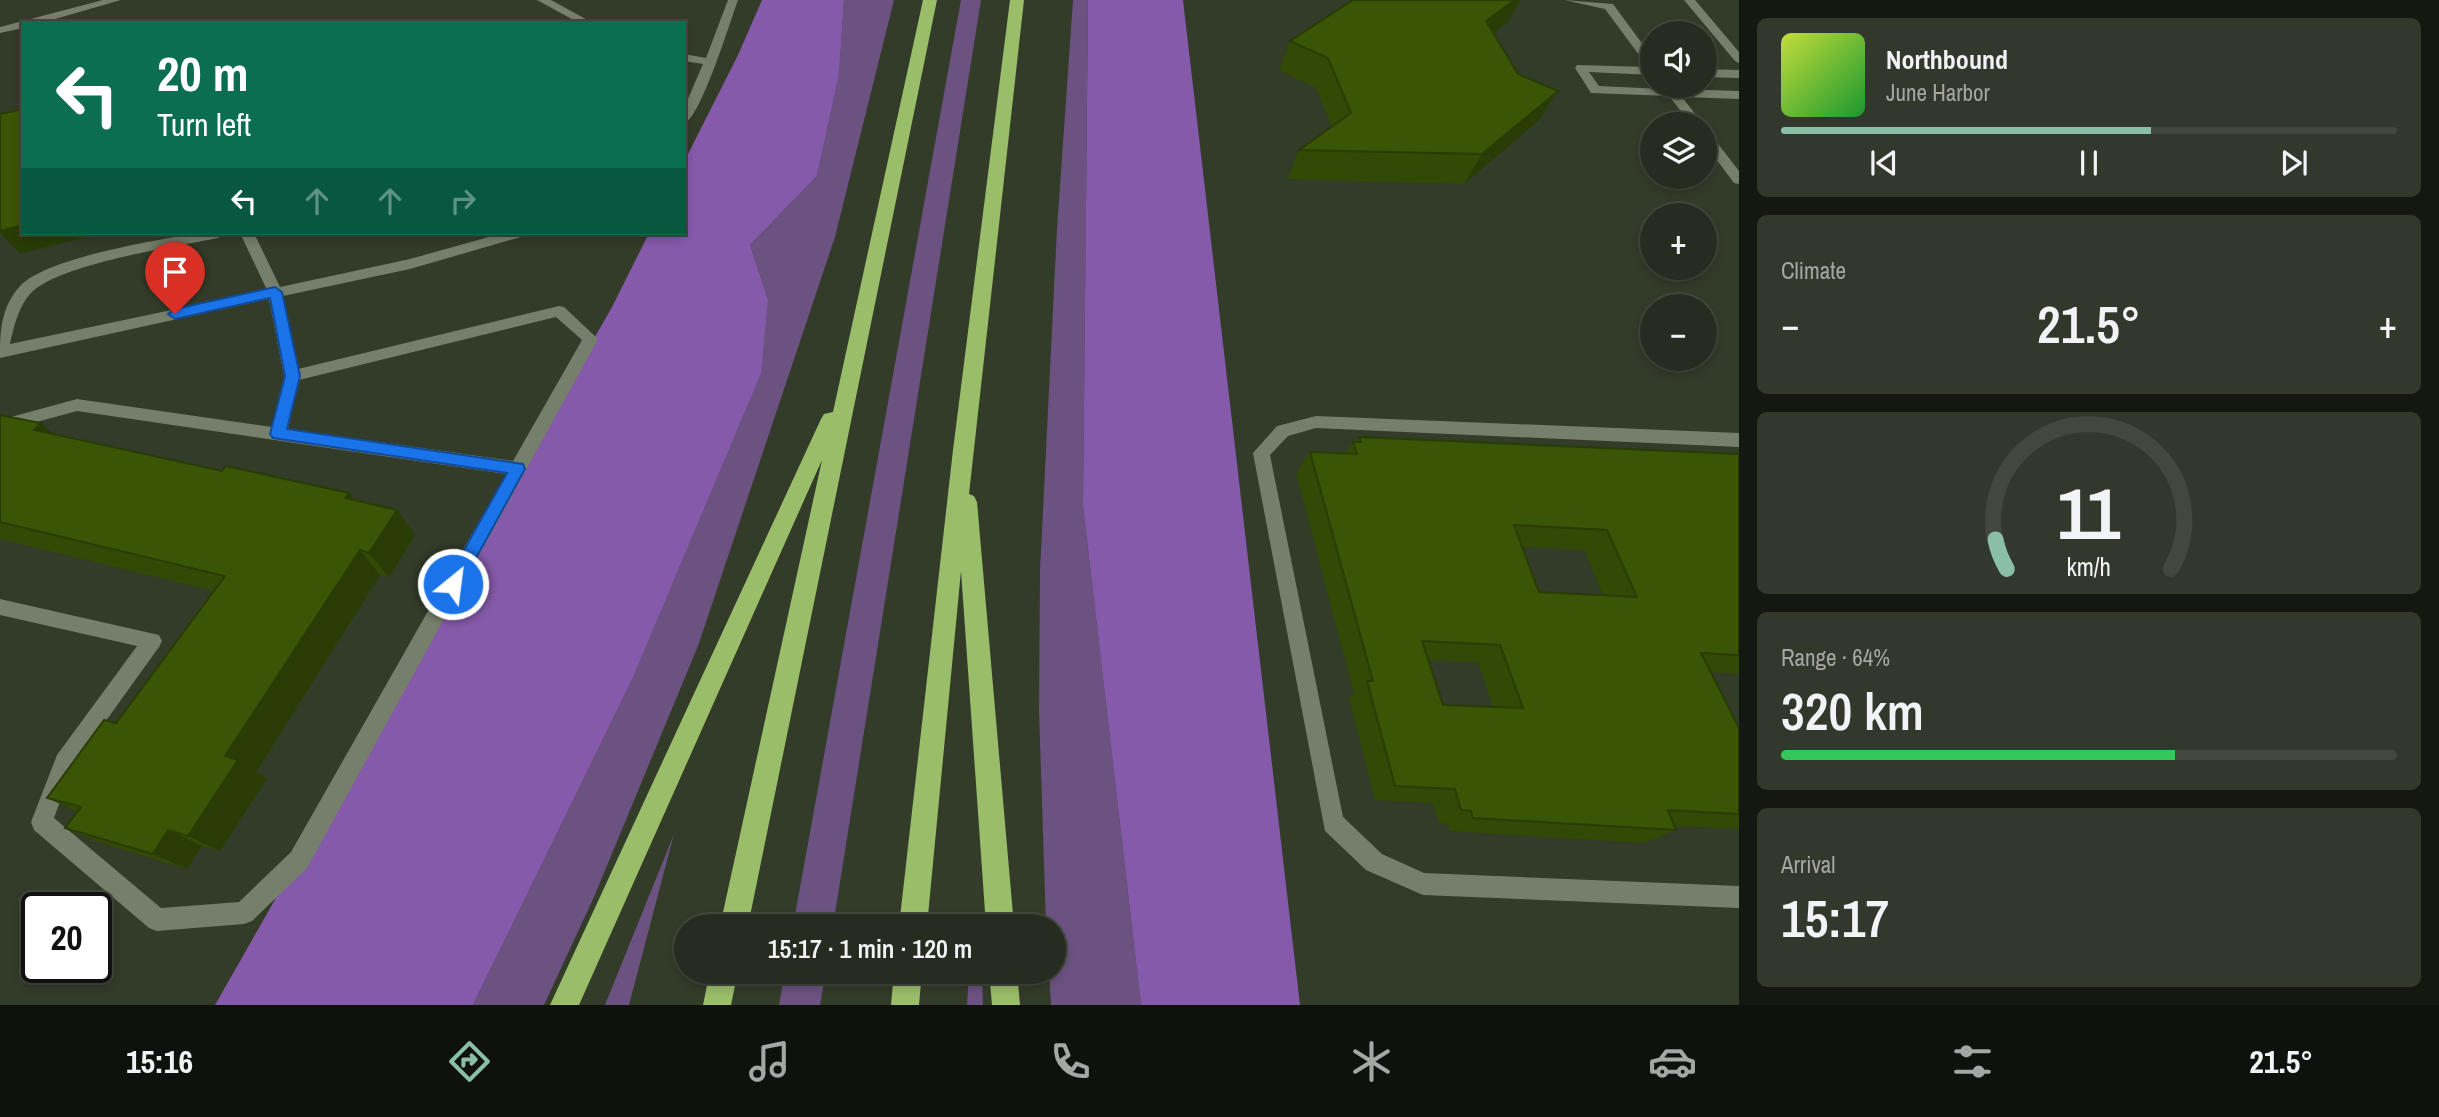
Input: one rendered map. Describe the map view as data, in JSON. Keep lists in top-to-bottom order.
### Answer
{
  "page": {
    "map_buttons": ["+", "−"],
    "turn": ["20 m", "Turn left"],
    "song": ["Northbound", "June Harbor"],
    "tile": [
      "Climate",
      ["Range · 64%", "320 km"],
      ["Arrival", "15:17"]
    ],
    "heat": ["−", "21.5°", "+"],
    "limit": "20",
    "trip": "15:17 · 1 min · 120 m",
    "tabs": ["15:16", "21.5°"],
    "gauge": ["11", "km/h"]
  }
}
